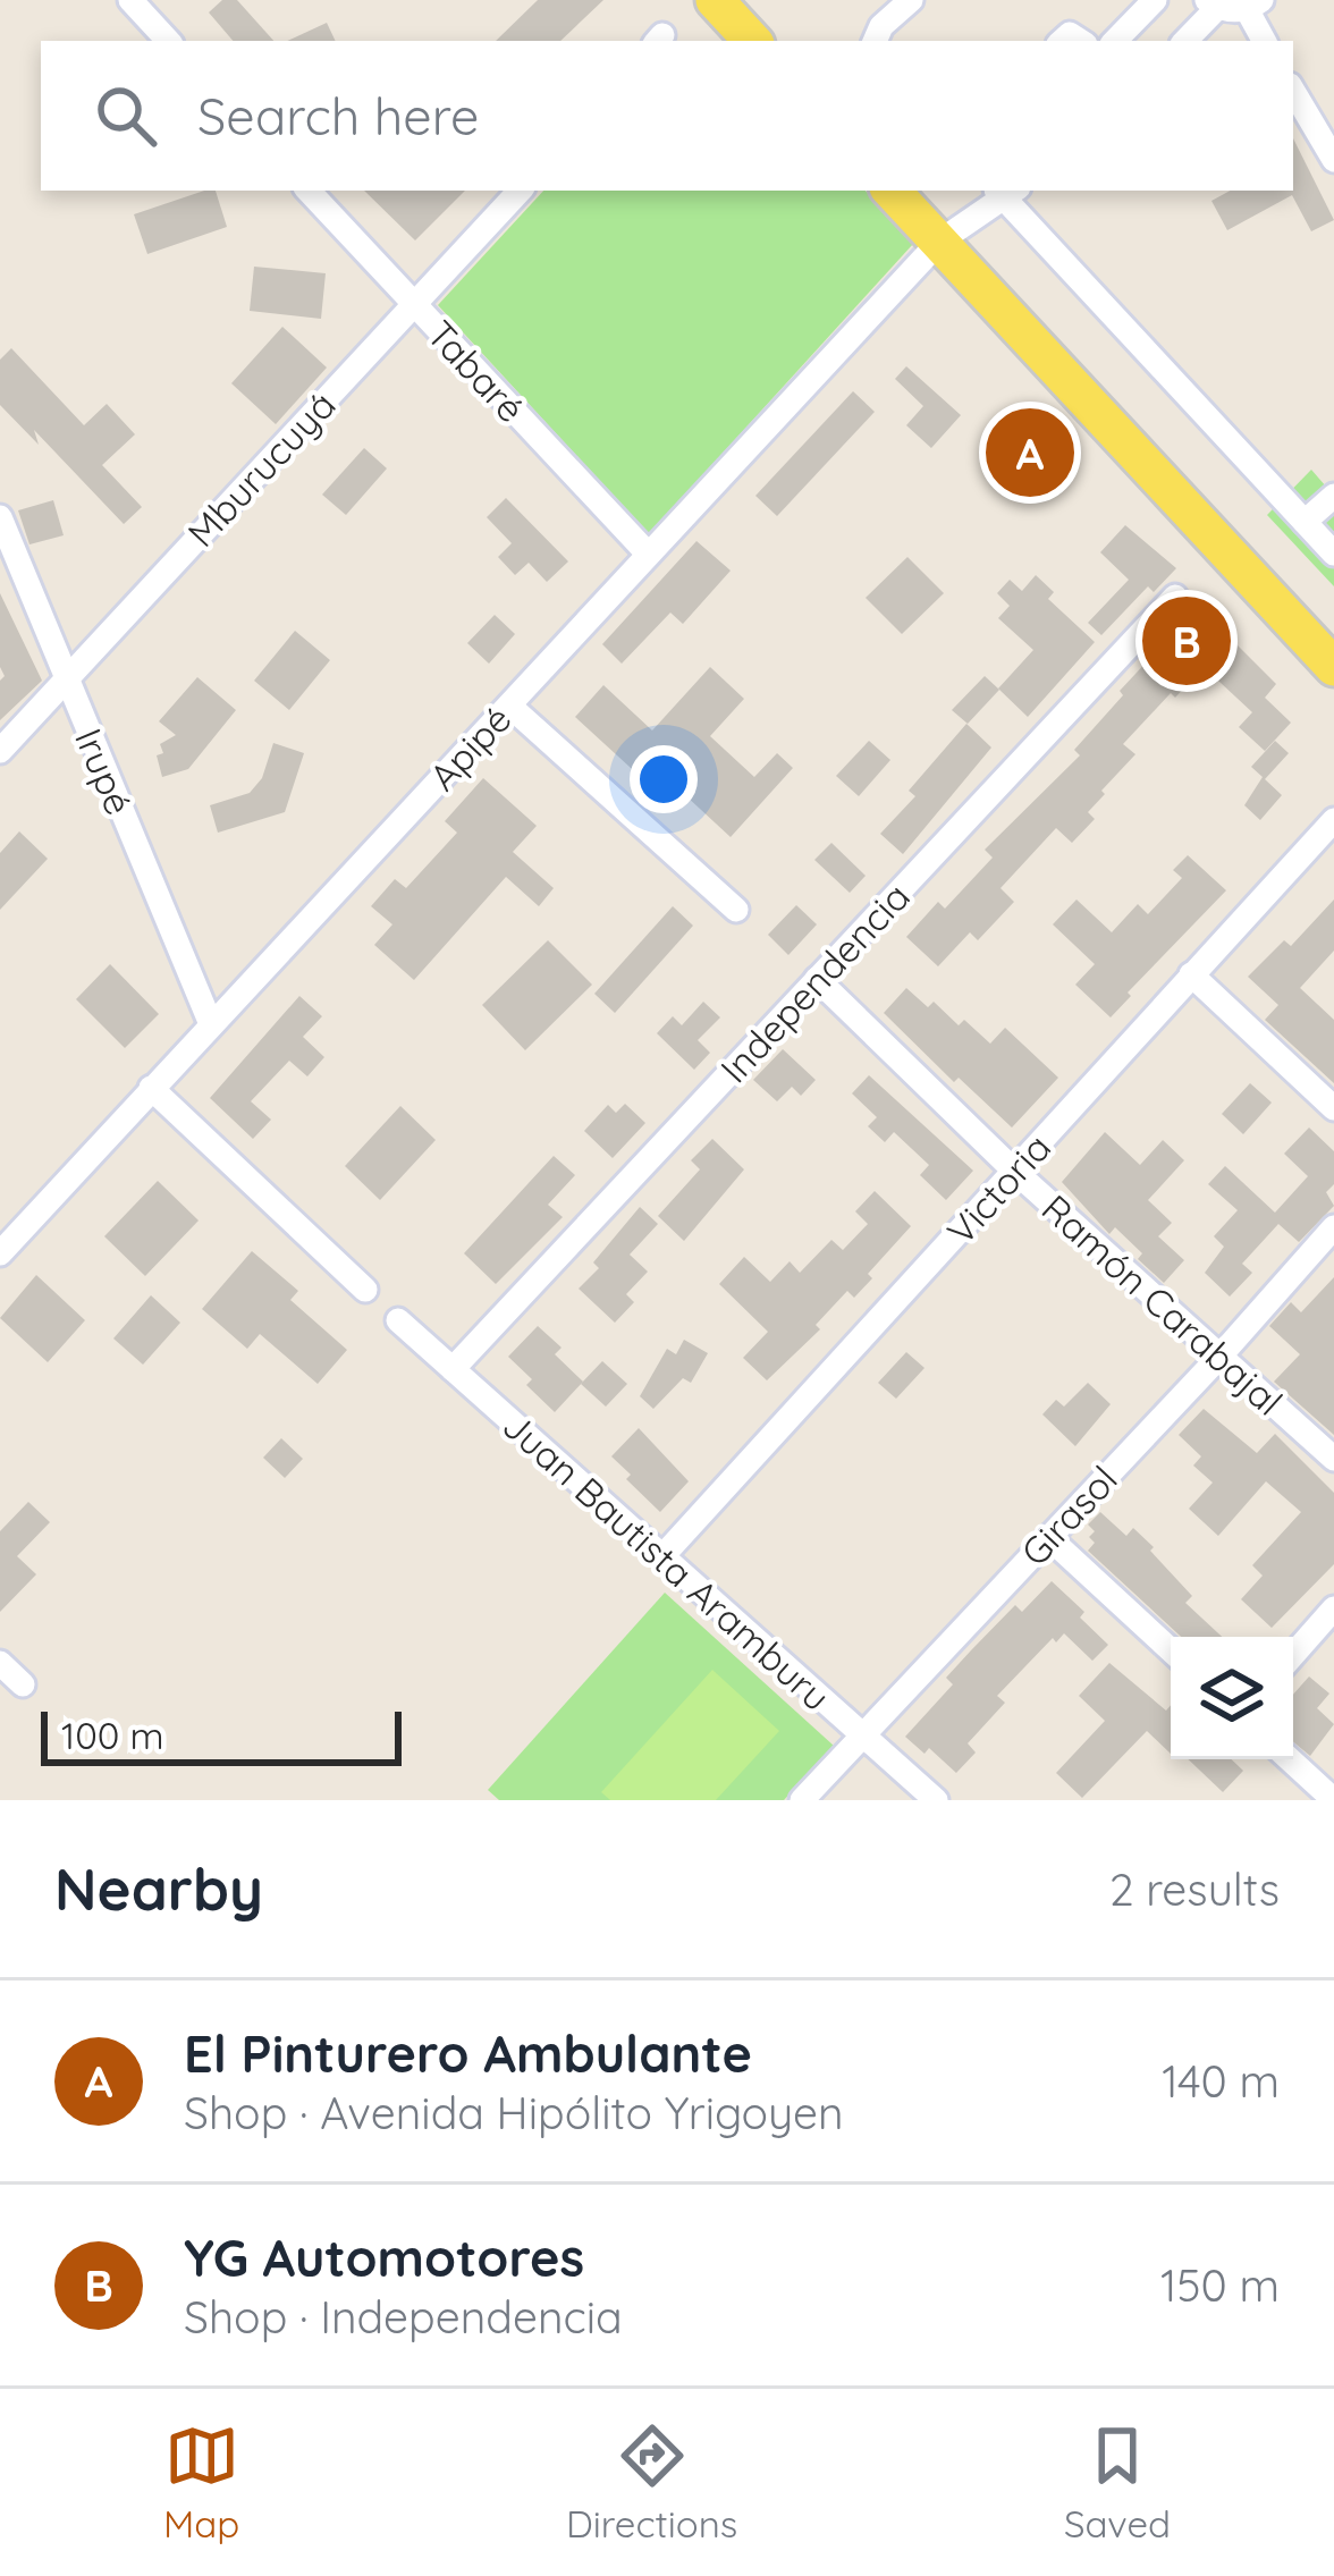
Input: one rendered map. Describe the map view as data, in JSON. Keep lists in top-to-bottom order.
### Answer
{
  "streets": {
    "street": [
      "Tabaré",
      "Mburucuyá",
      "Apipé",
      "Irupé",
      "Independencia",
      "Victoria",
      "Ramón Carabajal",
      "Girasol",
      "Juan Bautista Aramburu"
    ]
  },
  "crossings": [
    ["Tabaré", "Mburucuyá"],
    ["Tabaré", "Apipé"],
    ["Mburucuyá", "Irupé"],
    ["Apipé", "Irupé"],
    ["Independencia", "Ramón Carabajal"],
    ["Independencia", "Juan Bautista Aramburu"],
    ["Victoria", "Ramón Carabajal"],
    ["Victoria", "Juan Bautista Aramburu"],
    ["Ramón Carabajal", "Girasol"],
    ["Girasol", "Juan Bautista Aramburu"]
  ],
  "scale_bar": "100 m",
  "page": {
    "search": "Search here",
    "pins": ["A", "B"],
    "scale": "100 m",
    "heading": ["Nearby", "2 results"],
    "list": [
      {
        "mark": "A",
        "name": "El Pinturero Ambulante",
        "note": "Shop · Avenida Hipólito Yrigoyen",
        "value": "140 m"
      },
      {
        "mark": "B",
        "name": "YG Automotores",
        "note": "Shop · Independencia",
        "value": "150 m"
      }
    ],
    "nav": ["Map", "Directions", "Saved"]
  }
}
